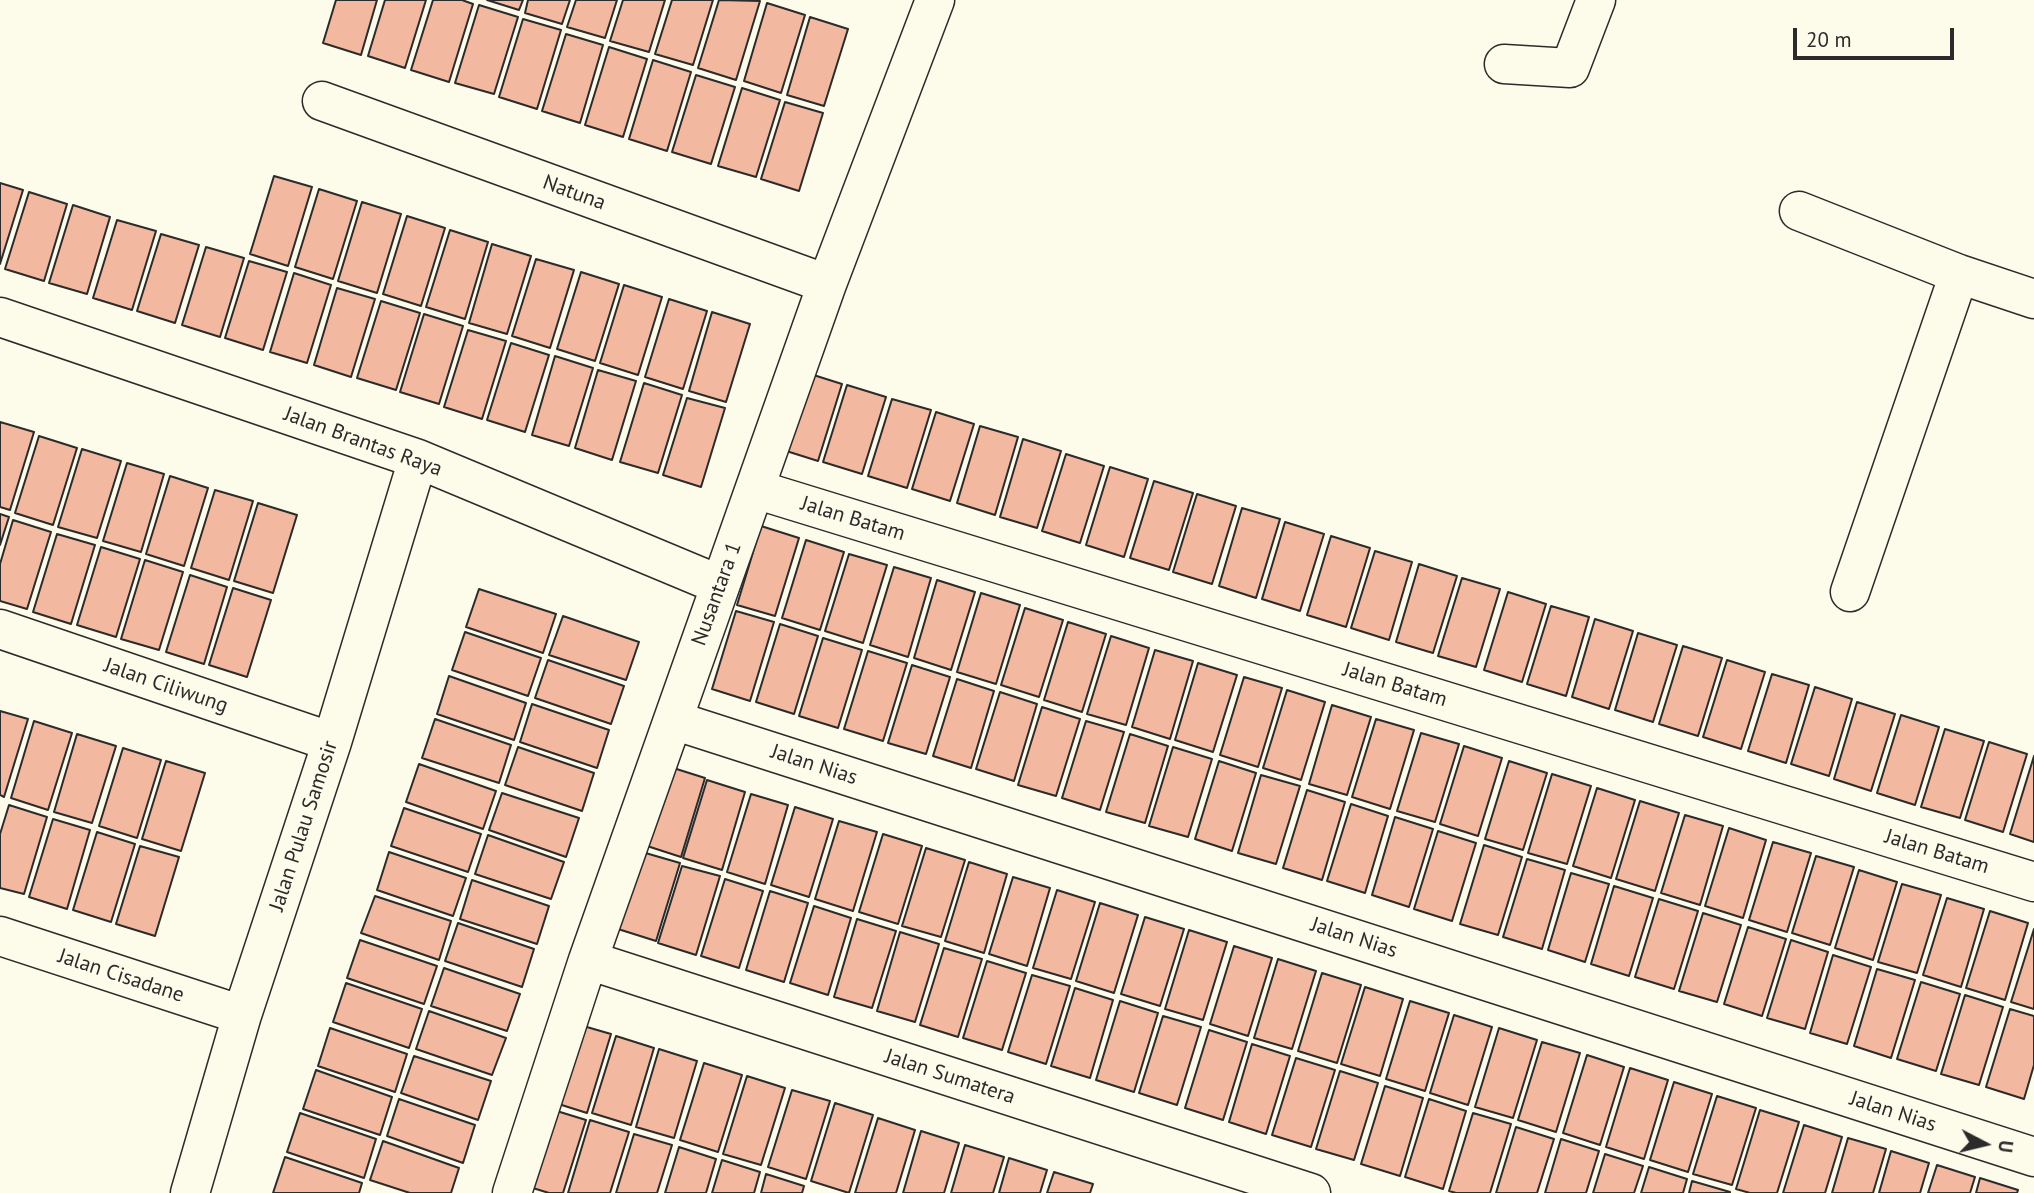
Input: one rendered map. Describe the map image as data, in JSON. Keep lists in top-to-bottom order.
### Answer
{
  "streets": {
    "street": [
      "Natuna",
      "Jalan Brantas Raya",
      "Jalan Batam",
      "Nusantara 1",
      "Jalan Ciliwung",
      "Jalan Nias",
      "Jalan Pulau Samosir",
      "Jalan Cisadane",
      "Jalan Sumatera"
    ]
  },
  "crossings": [
    ["Natuna", "Nusantara 1"],
    ["Jalan Brantas Raya", "Nusantara 1"],
    ["Jalan Brantas Raya", "Jalan Pulau Samosir"],
    ["Jalan Batam", "Nusantara 1"],
    ["Nusantara 1", "Jalan Nias"],
    ["Nusantara 1", "Jalan Sumatera"],
    ["Jalan Ciliwung", "Jalan Pulau Samosir"],
    ["Jalan Pulau Samosir", "Jalan Cisadane"]
  ],
  "scale_bar": "20 m",
  "north": "right"
}
